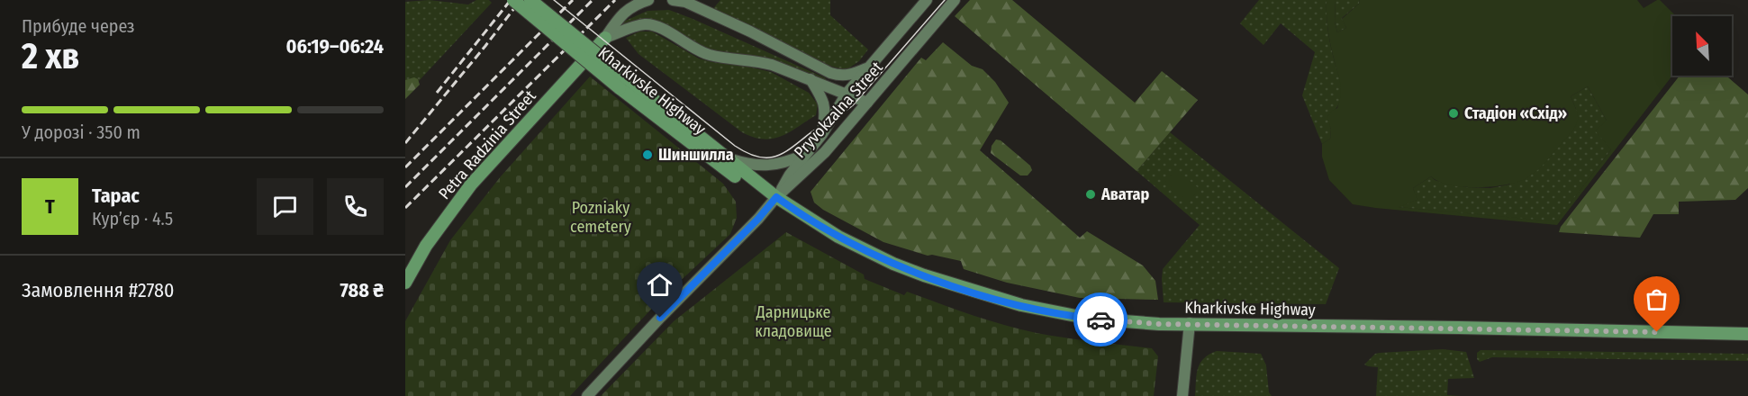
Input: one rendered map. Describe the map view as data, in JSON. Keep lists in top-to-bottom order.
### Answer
{
  "streets": {
    "main road": ["Kharkivske Highway", "Pryvokzalna Street", "Petra Radzinia Street"]
  },
  "crossings": [
    ["Kharkivske Highway", "Pryvokzalna Street"],
    ["Pryvokzalna Street", "Petra Radzinia Street"]
  ],
  "parks": ["Pozniaky cemetery", "Дарницьке кладовище"],
  "places": ["Стадіон «Схід»", "Шиншилла", "Аватар"],
  "north": "top left",
  "page": {
    "heading": ["2 хв", "Прибуде через", "06:19–06:24"],
    "panel": [
      "Тарас",
      "Кур’єр · 4.5",
      "Замовлення #2780",
      "788 ₴"
    ],
    "bar": "У дорозі · 350 m",
    "round": "Т"
  }
}
